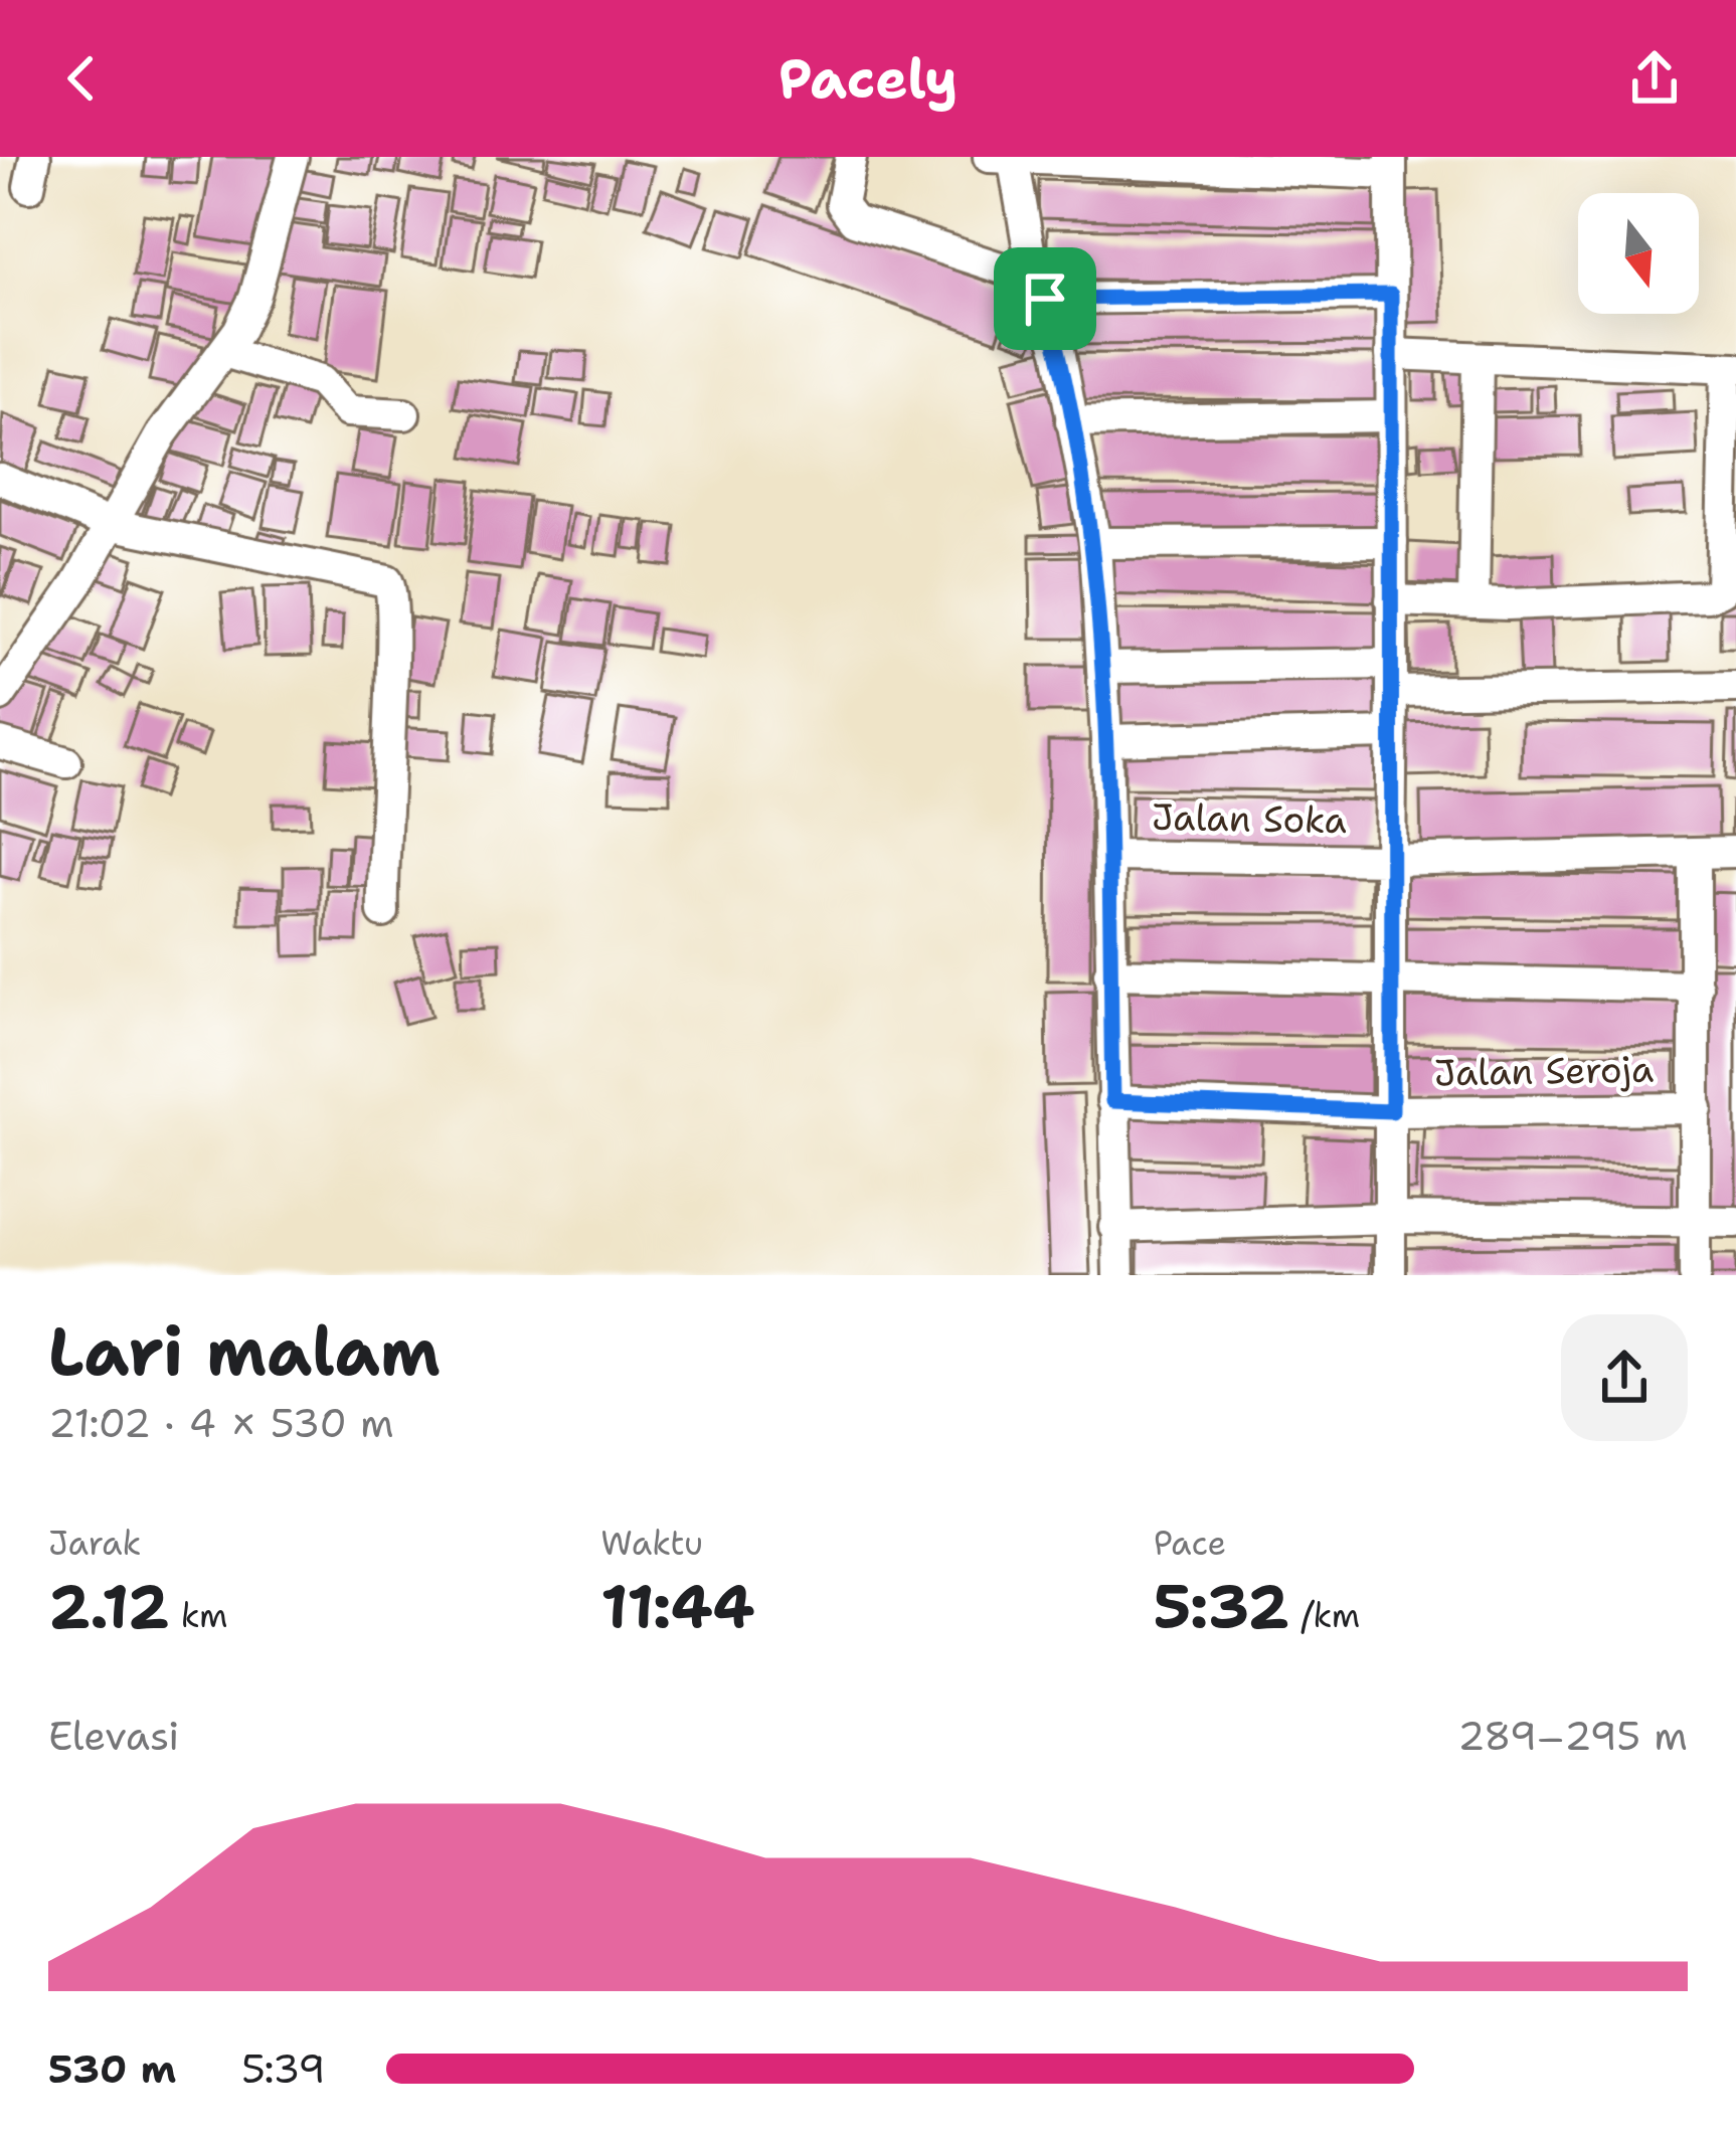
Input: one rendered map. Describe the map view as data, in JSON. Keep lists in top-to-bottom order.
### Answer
{
  "streets": {
    "street": ["Jalan Soka", "Jalan Seroja"]
  },
  "north": "bottom",
  "page": {
    "header": "Pacely",
    "heading": ["Lari malam", "21:02 · 4 × 530 m"],
    "stats": [
      ["Jarak", "2.12 km"],
      ["Waktu", "11:44"],
      ["Pace", "5:32 /km"]
    ],
    "chart": ["Elevasi", "289–295 m"],
    "list": [
      {
        "name": "530 m",
        "note": "5:39"
      }
    ]
  }
}
